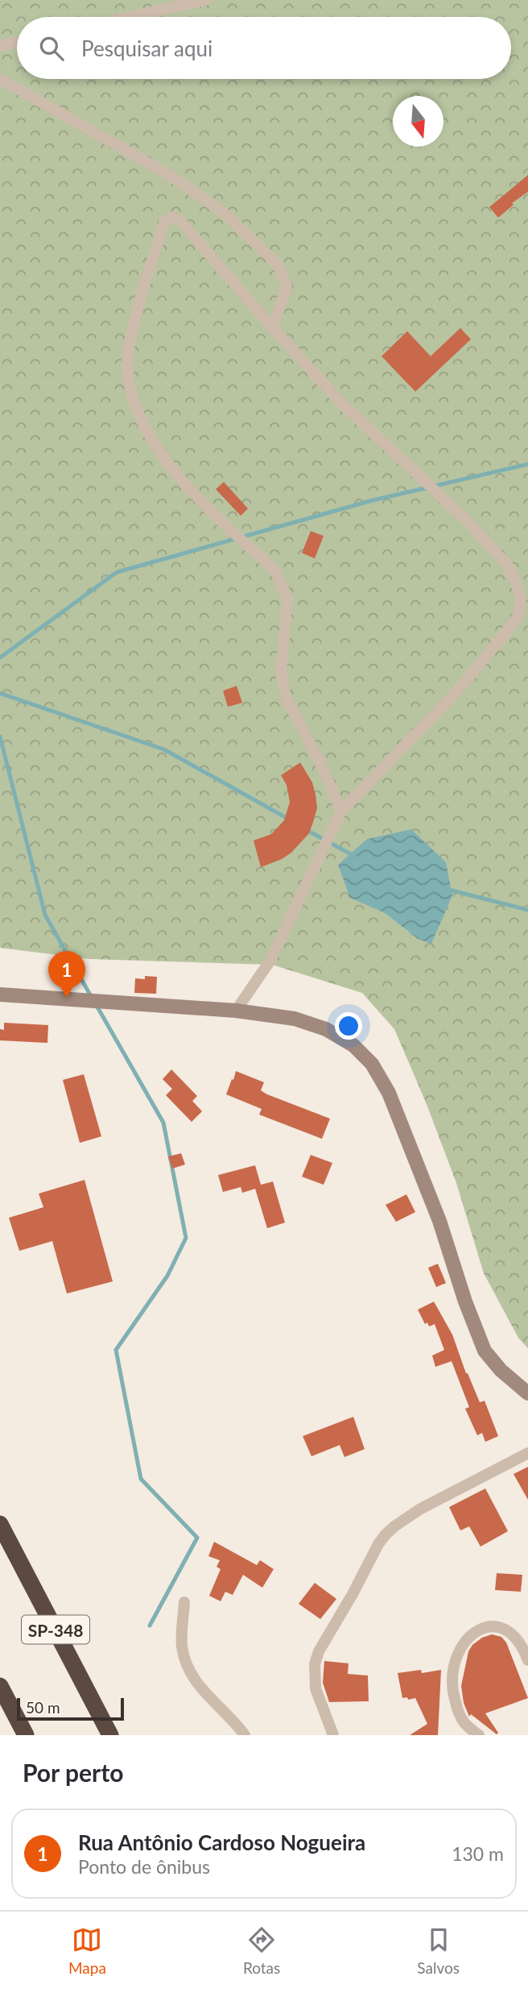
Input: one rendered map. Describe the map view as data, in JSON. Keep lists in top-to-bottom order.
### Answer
{
  "streets": {
    "highway": ["SP-348"]
  },
  "scale_bar": "50 m",
  "north": "bottom",
  "page": {
    "search": "Pesquisar aqui",
    "pins": "1",
    "scale": "50 m",
    "heading": "Por perto",
    "list": [
      {
        "mark": "1",
        "name": "Rua Antônio Cardoso Nogueira",
        "note": "Ponto de ônibus",
        "value": "130 m"
      }
    ],
    "nav": ["Mapa", "Rotas", "Salvos"]
  }
}
